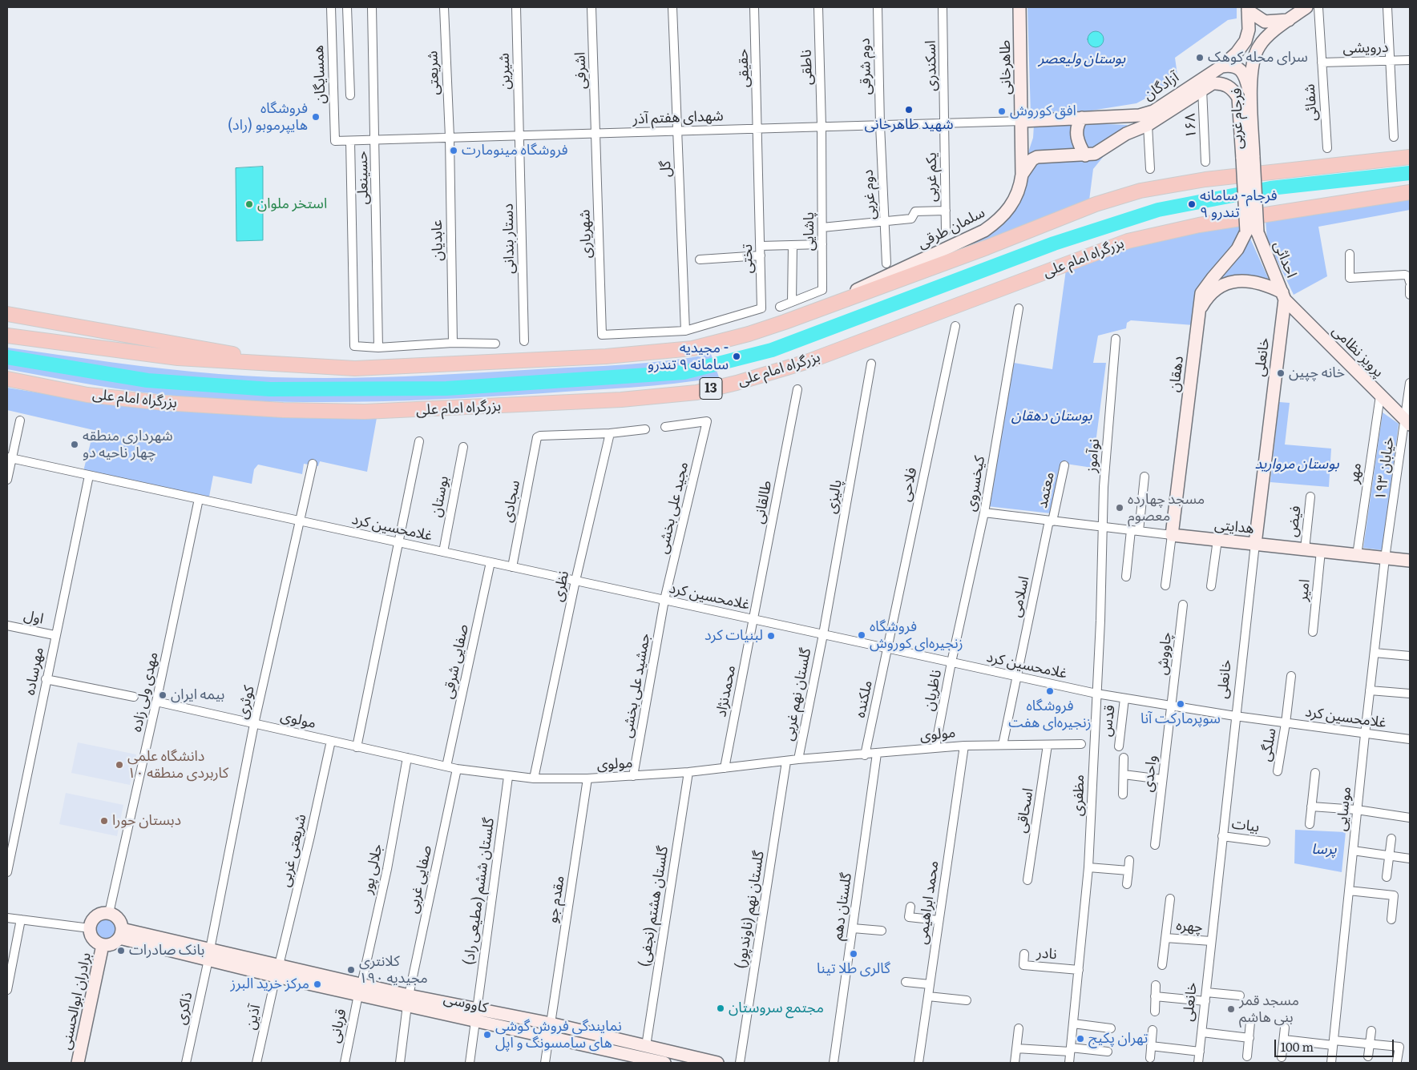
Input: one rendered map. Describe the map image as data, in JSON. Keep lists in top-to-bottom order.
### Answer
{
  "streets": {
    "highway": ["بزرگراه امام علی", "13"],
    "main road": [
      "طاهرخانی",
      "آزادگان",
      "فرجام غربی",
      "سلمان طرقی",
      "احداثی",
      "پرویز نظامی",
      "خانعلی",
      "دهقان",
      "هدایتی",
      "برادران ابوالحسنی",
      "کاووسی"
    ],
    "street": [
      "درویشی",
      "اسکندری",
      "دوم شرقی",
      "ناطقی",
      "حقیقی",
      "اشرفی",
      "شیرین",
      "شریعتی",
      "همسایگان",
      "شفائی",
      "شهدای هفتم آذر",
      "۱۶۸",
      "گل",
      "یکم غربی",
      "حسینعلی",
      "دوم غربی",
      "پاشایی",
      "شهریاری",
      "دستار بندانی",
      "عابدیان",
      "تختی",
      "نوآموز",
      "خیابان ۱۹۳",
      "مهر",
      "کیخسروی",
      "فلاحی",
      "معتمد",
      "بوستان",
      "پالیزی",
      "سجادی",
      "طالقانی",
      "مجید علی بخشی",
      "فیض",
      "غلامحسین کرد",
      "نظری",
      "امیر",
      "اسلامی",
      "اول",
      "چاووش",
      "صفایی شرقی",
      "مهرساده",
      "جمشید علی بخشی",
      "ناظریان",
      "محمدنژاد",
      "مهدی ولی زاده",
      "گلستان نهم غربی",
      "ملکنده",
      "کوثری",
      "مولوی",
      "قدس",
      "سلگی",
      "واحدی",
      "مظفری",
      "موسایی",
      "اسحاقی",
      "بیات",
      "شریعتی غربی",
      "جلالی پور",
      "صفایی غربی",
      "گلستان ششم (مطیعی راد)",
      "مقدم جو",
      "محمد ابراهیمی",
      "گلستان هشتم (نجفی)",
      "گلستان دهم",
      "گلستان نهم (ناوندپور)",
      "چهره",
      "نادر",
      "ذاکری",
      "آذین",
      "قربانی"
    ]
  },
  "crossings": [
    ["درویشی", "شفائی"],
    ["اسکندری", "شهدای هفتم آذر"],
    ["اسکندری", "یکم غربی"],
    ["دوم شرقی", "شهدای هفتم آذر"],
    ["دوم شرقی", "دوم غربی"],
    ["ناطقی", "شهدای هفتم آذر"],
    ["ناطقی", "پاشایی"],
    ["طاهرخانی", "آزادگان"],
    ["طاهرخانی", "شهدای هفتم آذر"],
    ["طاهرخانی", "سلمان طرقی"],
    ["حقیقی", "شهدای هفتم آذر"],
    ["حقیقی", "تختی"],
    ["اشرفی", "شهدای هفتم آذر"],
    ["اشرفی", "شهریاری"],
    ["شیرین", "شهدای هفتم آذر"],
    ["شیرین", "دستار بندانی"],
    ["شریعتی", "شهدای هفتم آذر"],
    ["شریعتی", "عابدیان"],
    ["همسایگان", "شهدای هفتم آذر"],
    ["آزادگان", "شهدای هفتم آذر"],
    ["شهدای هفتم آذر", "گل"],
    ["شهدای هفتم آذر", "یکم غربی"],
    ["شهدای هفتم آذر", "حسینعلی"],
    ["شهدای هفتم آذر", "دوم غربی"],
    ["شهدای هفتم آذر", "پاشایی"],
    ["شهدای هفتم آذر", "شهریاری"],
    ["شهدای هفتم آذر", "دستار بندانی"],
    ["شهدای هفتم آذر", "عابدیان"],
    ["شهدای هفتم آذر", "تختی"],
    ["فرجام غربی", "سلمان طرقی"],
    ["فرجام غربی", "احداثی"],
    ["فرجام غربی", "دهقان"],
    ["۱۶۸", "سلمان طرقی"],
    ["گل", "شهریاری"],
    ["گل", "تختی"],
    ["شهریاری", "تختی"],
    ["احداثی", "پرویز نظامی"],
    ["احداثی", "خانعلی"],
    ["احداثی", "دهقان"],
    ["پرویز نظامی", "خانعلی"],
    ["پرویز نظامی", "خیابان ۱۹۳"],
    ["پرویز نظامی", "مهر"],
    ["خانعلی", "هدایتی"],
    ["خانعلی", "غلامحسین کرد"],
    ["خانعلی", "بیات"],
    ["خانعلی", "چهره"],
    ["دهقان", "هدایتی"],
    ["نوآموز", "هدایتی"],
    ["نوآموز", "مظفری"],
    ["خیابان ۱۹۳", "هدایتی"],
    ["خیابان ۱۹۳", "موسایی"],
    ["مهر", "هدایتی"],
    ["کیخسروی", "هدایتی"],
    ["کیخسروی", "غلامحسین کرد"],
    ["کیخسروی", "ناظریان"],
    ["فلاحی", "غلامحسین کرد"],
    ["فلاحی", "ملکنده"],
    ["معتمد", "هدایتی"],
    ["معتمد", "اسلامی"],
    ["بوستان", "غلامحسین کرد"],
    ["پالیزی", "غلامحسین کرد"],
    ["پالیزی", "گلستان نهم غربی"],
    ["سجادی", "غلامحسین کرد"],
    ["سجادی", "نظری"],
    ["طالقانی", "غلامحسین کرد"],
    ["طالقانی", "محمدنژاد"],
    ["مجید علی بخشی", "غلامحسین کرد"],
    ["مجید علی بخشی", "جمشید علی بخشی"],
    ["فیض", "هدایتی"],
    ["هدایتی", "امیر"],
    ["هدایتی", "اسلامی"],
    ["هدایتی", "مظفری"],
    ["هدایتی", "موسایی"],
    ["غلامحسین کرد", "نظری"],
    ["غلامحسین کرد", "اسلامی"],
    ["غلامحسین کرد", "چاووش"],
    ["غلامحسین کرد", "صفایی شرقی"],
    ["غلامحسین کرد", "مهرساده"],
    ["غلامحسین کرد", "جمشید علی بخشی"],
    ["غلامحسین کرد", "ناظریان"],
    ["غلامحسین کرد", "محمدنژاد"],
    ["غلامحسین کرد", "مهدی ولی زاده"],
    ["غلامحسین کرد", "گلستان نهم غربی"],
    ["غلامحسین کرد", "ملکنده"],
    ["غلامحسین کرد", "کوثری"],
    ["غلامحسین کرد", "قدس"],
    ["غلامحسین کرد", "سلگی"],
    ["غلامحسین کرد", "واحدی"],
    ["غلامحسین کرد", "مظفری"],
    ["غلامحسین کرد", "موسایی"],
    ["نظری", "مولوی"],
    ["اسلامی", "مولوی"],
    ["اول", "مهرساده"],
    ["چاووش", "واحدی"],
    ["صفایی شرقی", "مولوی"],
    ["جمشید علی بخشی", "مولوی"],
    ["ناظریان", "مولوی"],
    ["محمدنژاد", "مولوی"],
    ["مهدی ولی زاده", "مولوی"],
    ["مهدی ولی زاده", "برادران ابوالحسنی"],
    ["مهدی ولی زاده", "کاووسی"],
    ["گلستان نهم غربی", "مولوی"],
    ["ملکنده", "مولوی"],
    ["کوثری", "مولوی"],
    ["کوثری", "کاووسی"],
    ["کوثری", "ذاکری"],
    ["مولوی", "اسحاقی"],
    ["مولوی", "شریعتی غربی"],
    ["مولوی", "جلالی پور"],
    ["مولوی", "صفایی غربی"],
    ["مولوی", "گلستان ششم (مطیعی راد)"],
    ["مولوی", "مقدم جو"],
    ["مولوی", "محمد ابراهیمی"],
    ["مولوی", "گلستان هشتم (نجفی)"],
    ["مولوی", "گلستان دهم"],
    ["مولوی", "گلستان نهم (ناوندپور)"],
    ["مظفری", "نادر"],
    ["شریعتی غربی", "کاووسی"],
    ["شریعتی غربی", "آذین"],
    ["جلالی پور", "کاووسی"],
    ["جلالی پور", "قربانی"],
    ["صفایی غربی", "کاووسی"],
    ["گلستان ششم (مطیعی راد)", "کاووسی"],
    ["مقدم جو", "کاووسی"],
    ["برادران ابوالحسنی", "کاووسی"],
    ["کاووسی", "ذاکری"],
    ["کاووسی", "آذین"],
    ["کاووسی", "قربانی"]
  ],
  "parks": [
    "بوستان ولیعصر",
    "بوستان دهقان",
    "بوستان مروارید",
    "پرسا"
  ],
  "places": [
    "سرای محله کوهک",
    "شهید طاهرخانی",
    "افق کوروش",
    "فروشگاه هایپرموبو (راد)",
    "فروشگاه مینومارت",
    "استخر ملوان",
    "فرجام- سامانه ۹ تندرو",
    "مجیدیه - سامانه ۹ تندرو",
    "خانه چپین",
    "شهرداری منطقه چهار ناحیه دو",
    "مسجد چهارده معصوم",
    "فروشگاه زنجیره‌ای کوروش",
    "لبنیات کرد",
    "فروشگاه زنجیره‌ای هفت",
    "بیمه ایران",
    "سوپرمارکت آنا",
    "دانشگاه علمی کاربردی منطقه ۱۰",
    "دبستان حورا",
    "بانک صادرات",
    "گالری طلا تینا",
    "کلانتری ۱۹۰ مجیدیه",
    "مرکز خرید البرز",
    "مجتمع سروستان",
    "مسجد قمر بنی هاشم",
    "نمایندگی فروش گوشی های سامسونگ و اپل",
    "تهران پکیج"
  ],
  "scale_bar": "100 m"
}
